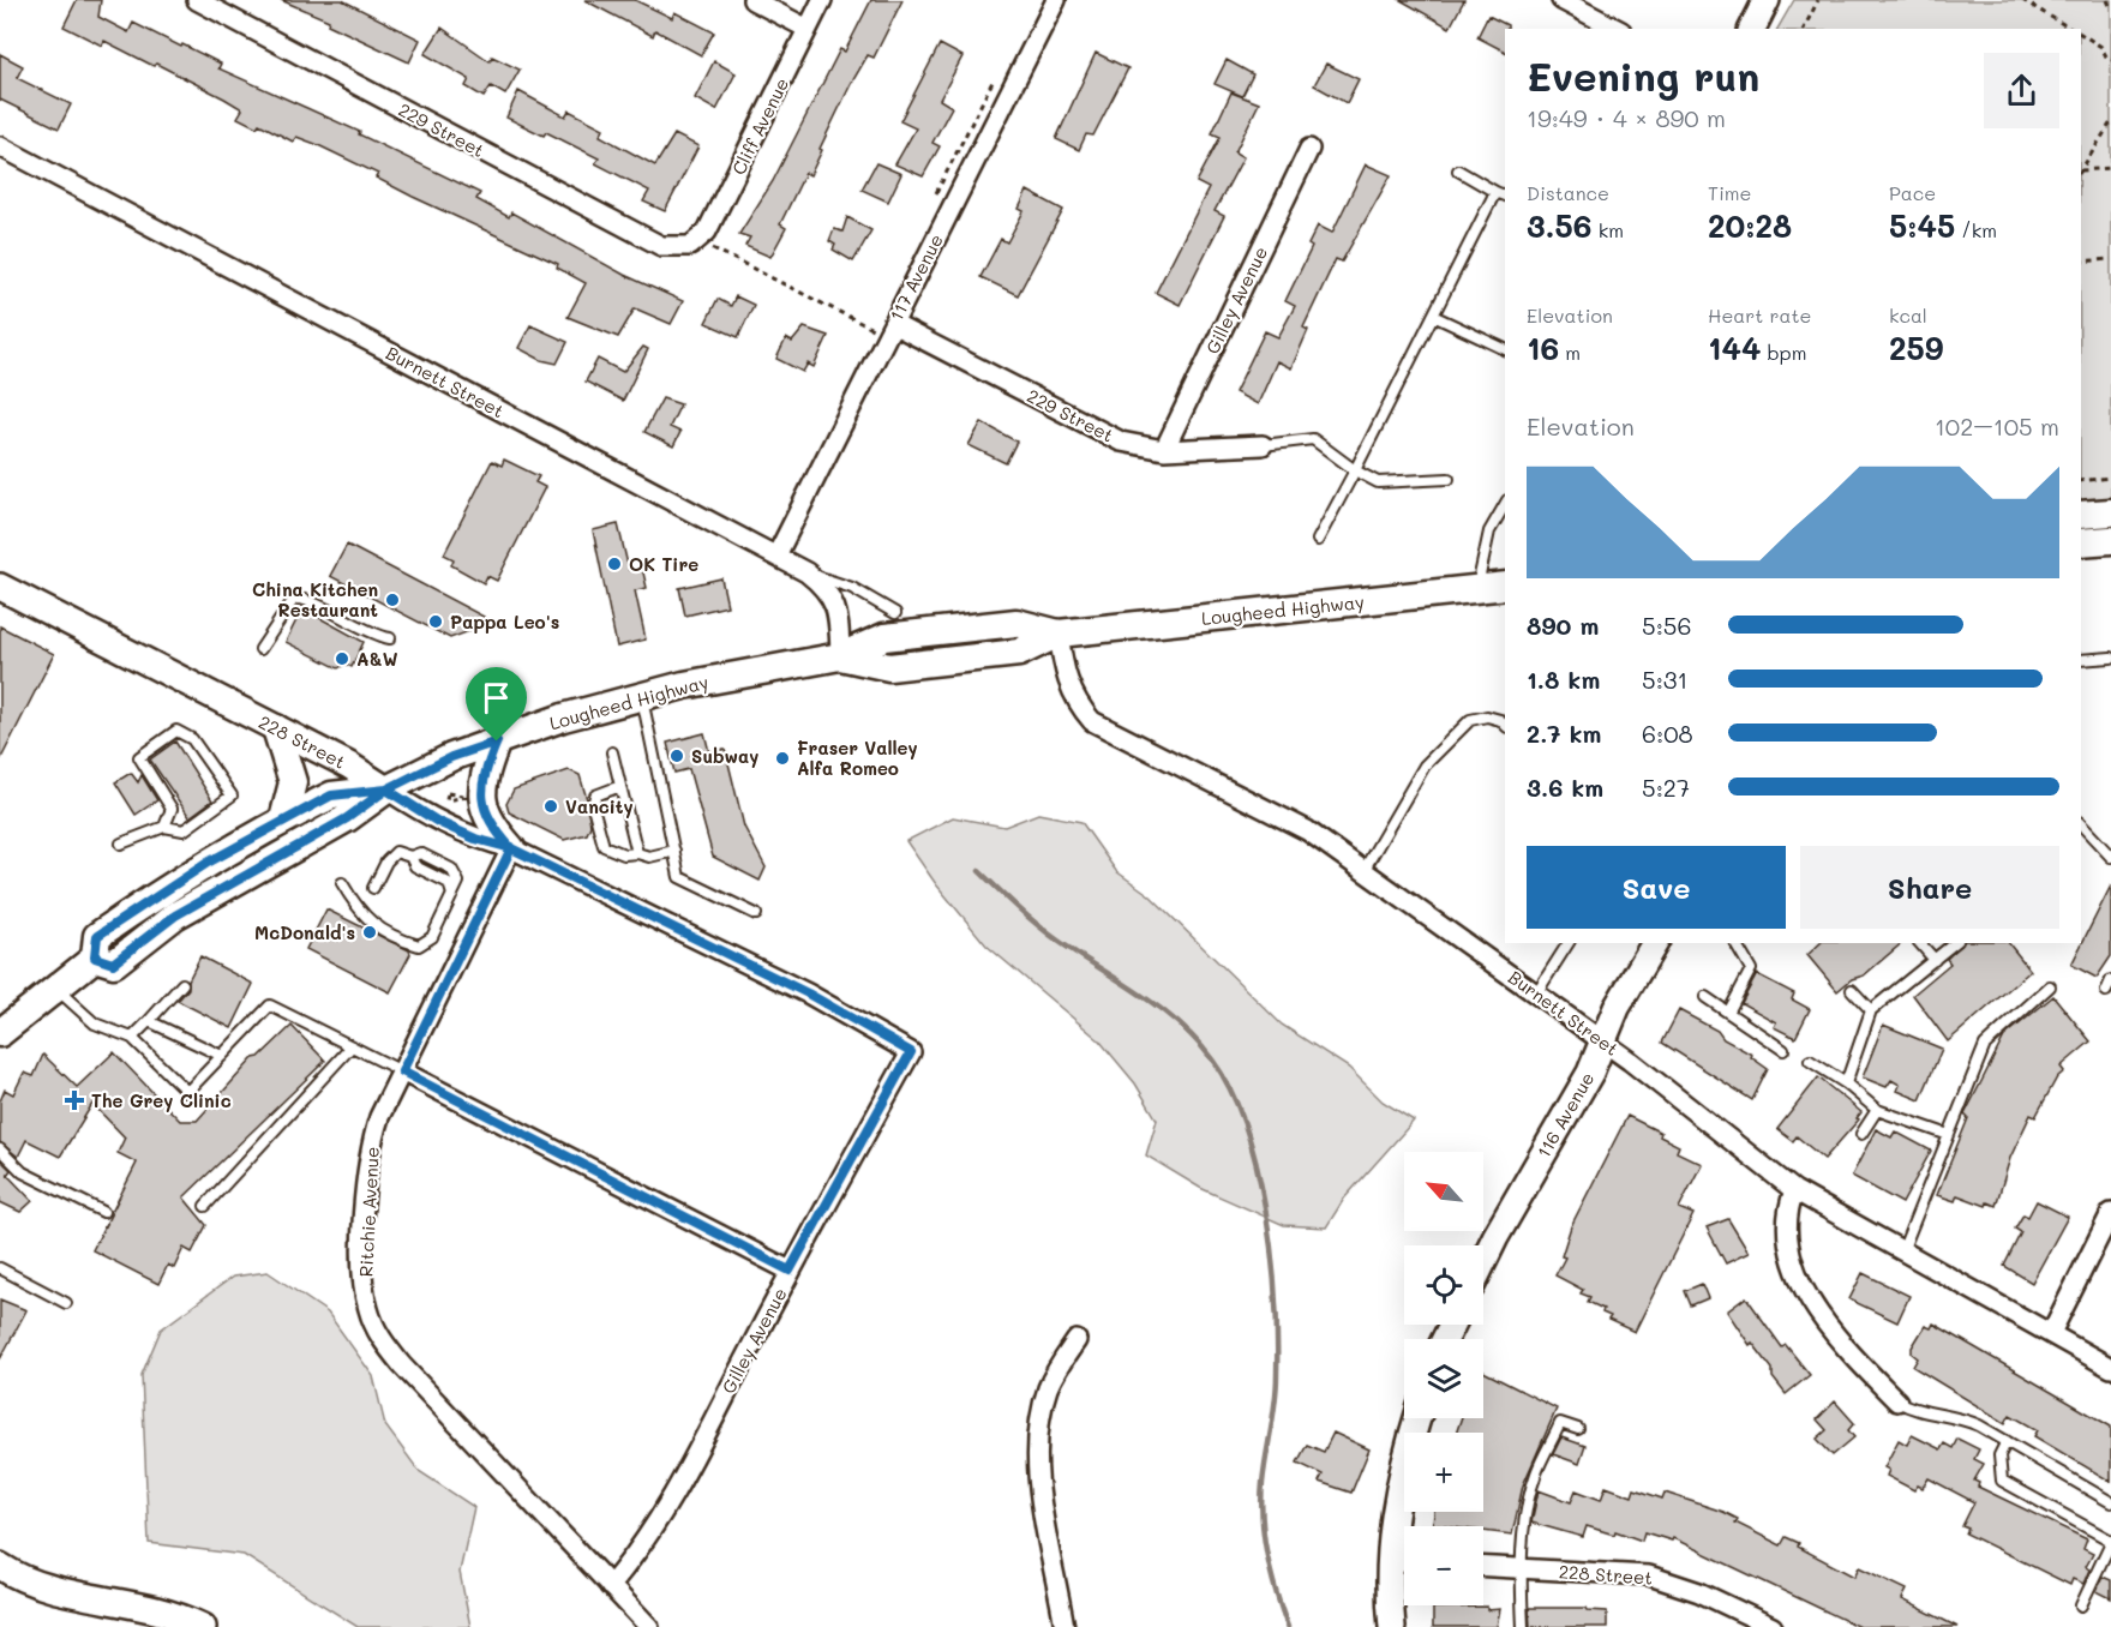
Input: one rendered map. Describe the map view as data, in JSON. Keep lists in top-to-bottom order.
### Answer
{
  "streets": {
    "main road": ["Lougheed Highway"],
    "street": [
      "Cliff Avenue",
      "229 Street",
      "117 Avenue",
      "Gilley Avenue",
      "Burnett Street",
      "228 Street",
      "116 Avenue",
      "Ritchie Avenue"
    ]
  },
  "crossings": [
    ["Cliff Avenue", "229 Street"],
    ["229 Street", "117 Avenue"],
    ["229 Street", "Gilley Avenue"],
    ["117 Avenue", "Burnett Street"],
    ["Gilley Avenue", "228 Street"],
    ["Gilley Avenue", "Ritchie Avenue"],
    ["Burnett Street", "Lougheed Highway"],
    ["Burnett Street", "116 Avenue"],
    ["Lougheed Highway", "228 Street"],
    ["228 Street", "Ritchie Avenue"]
  ],
  "places": {
    "other": [
      "OK Tire",
      "China Kitchen Restaurant",
      "Pappa Leo's",
      "A&W",
      "Subway",
      "Fraser Valley Alfa Romeo",
      "Vancity",
      "McDonald's"
    ],
    "health": ["The Grey Clinic"]
  },
  "north": "top left",
  "page": {
    "heading": ["Evening run", "19:49 · 4 × 890 m"],
    "stats": [
      ["Distance", "3.56 km"],
      ["Time", "20:28"],
      ["Pace", "5:45 /km"],
      ["Elevation", "16 m"],
      ["Heart rate", "144 bpm"],
      ["kcal", "259"]
    ],
    "chart": ["Elevation", "102–105 m"],
    "list": [
      {
        "name": "890 m",
        "note": "5:56"
      },
      {
        "name": "1.8 km",
        "note": "5:31"
      },
      {
        "name": "2.7 km",
        "note": "6:08"
      },
      {
        "name": "3.6 km",
        "note": "5:27"
      }
    ],
    "buttons": ["Save", "Share"],
    "map_buttons": ["+", "−"]
  }
}
